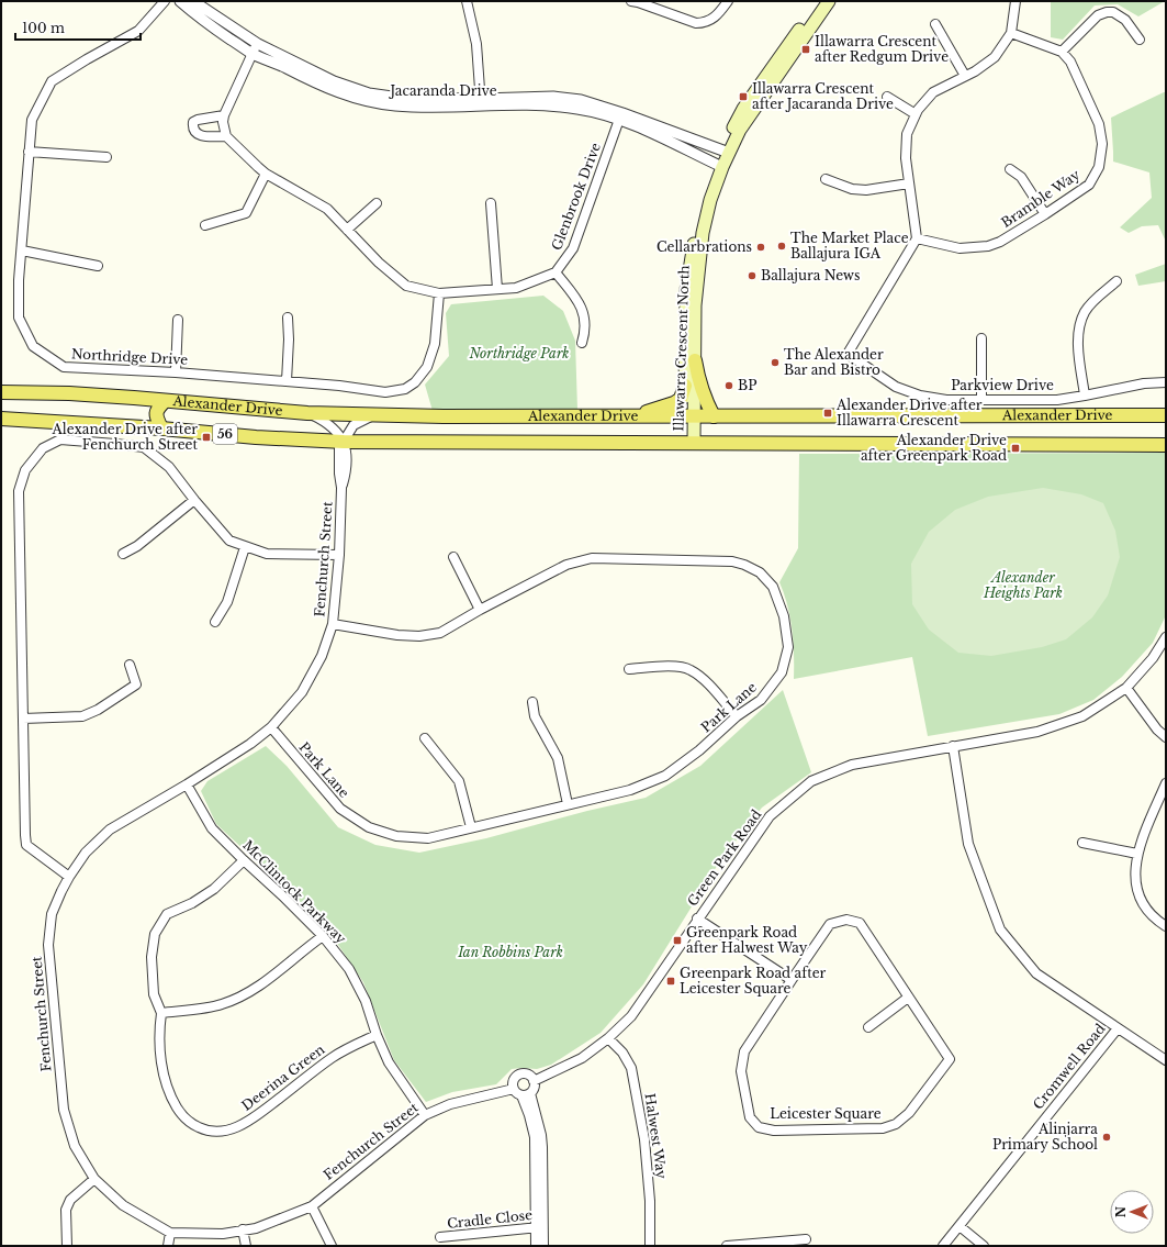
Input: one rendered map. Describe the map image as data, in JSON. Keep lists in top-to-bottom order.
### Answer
{
  "streets": {
    "main road": ["Illawarra Crescent North", "Alexander Drive", "56"],
    "street": [
      "Jacaranda Drive",
      "Glenbrook Drive",
      "Bramble Way",
      "Northridge Drive",
      "Parkview Drive",
      "Fenchurch Street",
      "Park Lane",
      "Green Park Road",
      "McClintock Parkway",
      "Cromwell Road",
      "Deerina Green",
      "Leicester Square",
      "Halwest Way",
      "Cradle Close"
    ]
  },
  "crossings": [
    ["Jacaranda Drive", "Glenbrook Drive"],
    ["Jacaranda Drive", "Illawarra Crescent North"],
    ["Bramble Way", "Parkview Drive"],
    ["Illawarra Crescent North", "Alexander Drive"],
    ["Alexander Drive", "Fenchurch Street"],
    ["Fenchurch Street", "Park Lane"],
    ["Fenchurch Street", "Green Park Road"],
    ["Fenchurch Street", "McClintock Parkway"],
    ["Green Park Road", "Halwest Way"],
    ["McClintock Parkway", "Deerina Green"]
  ],
  "parks": ["Northridge Park", "Alexander Heights Park", "Ian Robbins Park"],
  "places": {
    "transit": [
      "Illawarra Crescent after Redgum Drive",
      "Illawarra Crescent after Jacaranda Drive",
      "Alexander Drive after Illawarra Crescent",
      "Alexander Drive after Fenchurch Street",
      "Alexander Drive after Greenpark Road",
      "Greenpark Road after Halwest Way",
      "Greenpark Road after Leicester Square"
    ],
    "other": [
      "The Market Place Ballajura IGA",
      "Cellarbrations",
      "Ballajura News",
      "The Alexander Bar and Bistro",
      "BP",
      "Alinjarra Primary School"
    ]
  },
  "scale_bar": "100 m",
  "north": "left"
}
